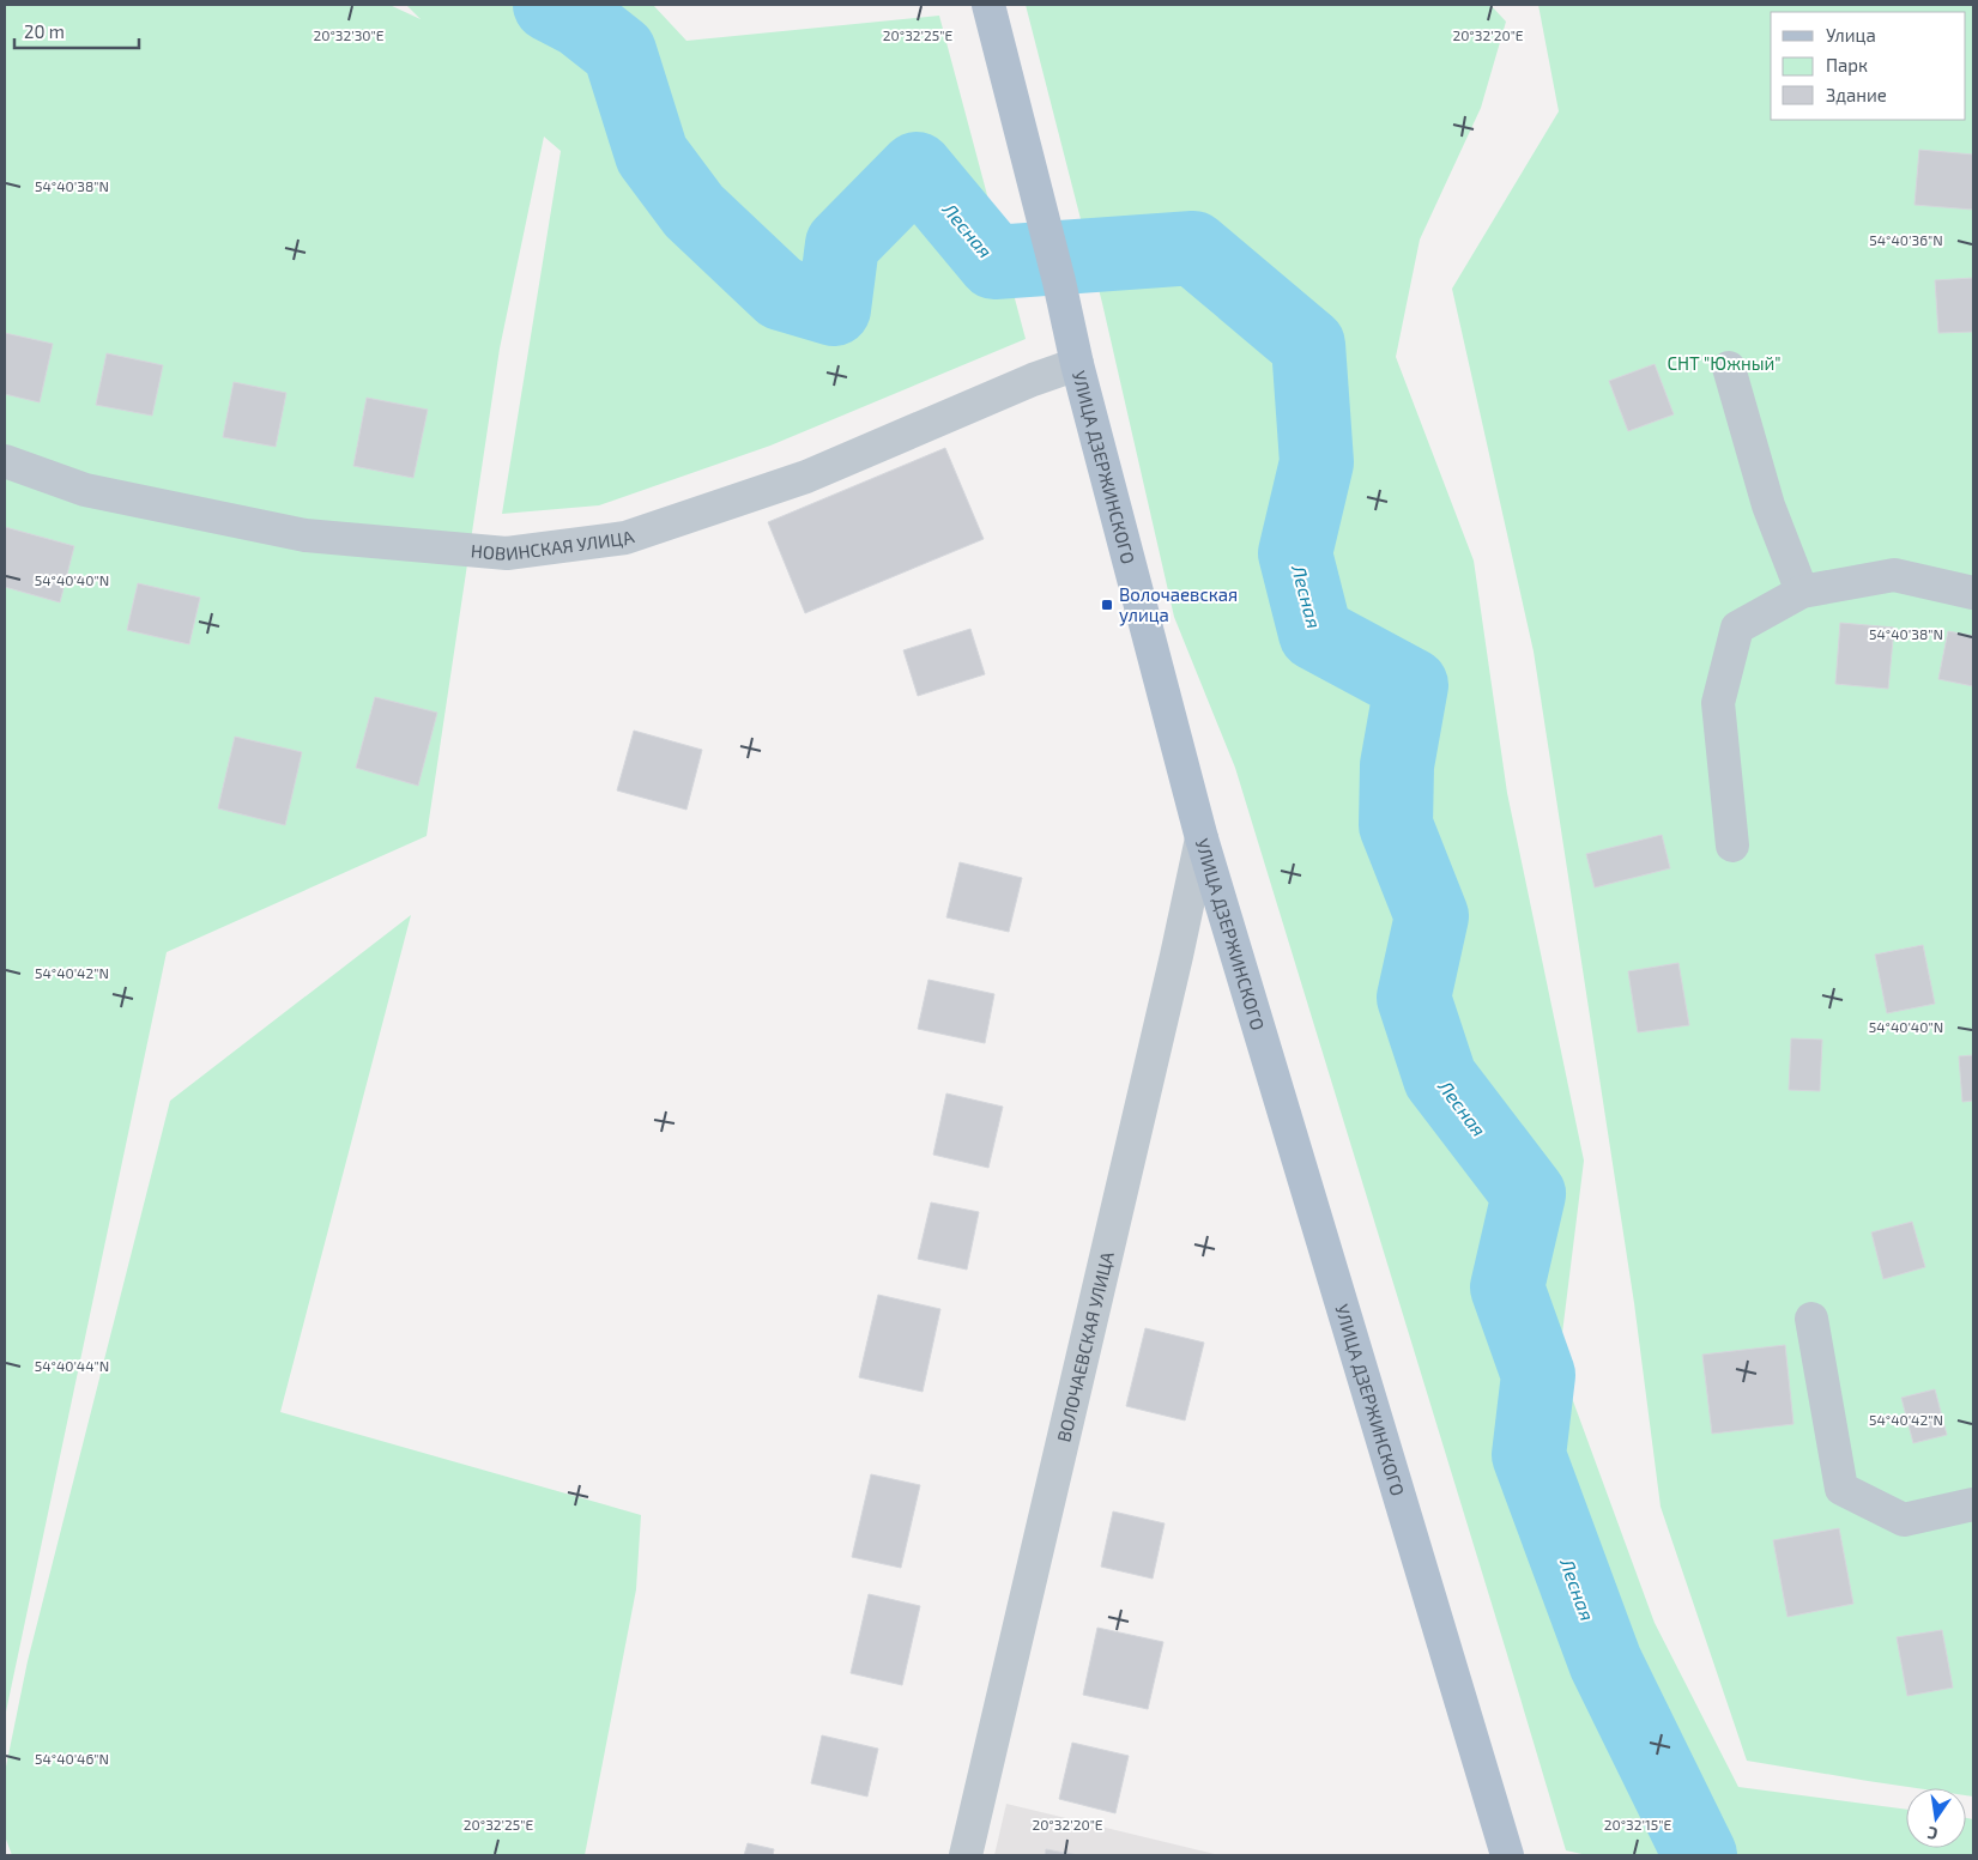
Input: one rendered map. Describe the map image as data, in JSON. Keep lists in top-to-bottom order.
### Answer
{
  "streets": {
    "main road": ["УЛИЦА ДЗЕРЖИНСКОГО"],
    "street": ["НОВИНСКАЯ УЛИЦА", "ВОЛОЧАЕВСКАЯ УЛИЦА"]
  },
  "crossings": [
    ["УЛИЦА ДЗЕРЖИНСКОГО", "НОВИНСКАЯ УЛИЦА"],
    ["УЛИЦА ДЗЕРЖИНСКОГО", "ВОЛОЧАЕВСКАЯ УЛИЦА"]
  ],
  "water": ["Лесная"],
  "parks": ["СНТ \"Южный\""],
  "places": {
    "transit": ["Волочаевская улица"]
  },
  "legend": ["Улица", "Парк", "Здание"],
  "scale_bar": "20 m",
  "north": "bottom",
  "coordinates": [
    "20°32'30\"E",
    "20°32'25\"E",
    "20°32'20\"E",
    "54°40'38\"N",
    "54°40'36\"N",
    "54°40'40\"N",
    "54°40'42\"N",
    "54°40'44\"N",
    "54°40'46\"N",
    "20°32'15\"E"
  ]
}
